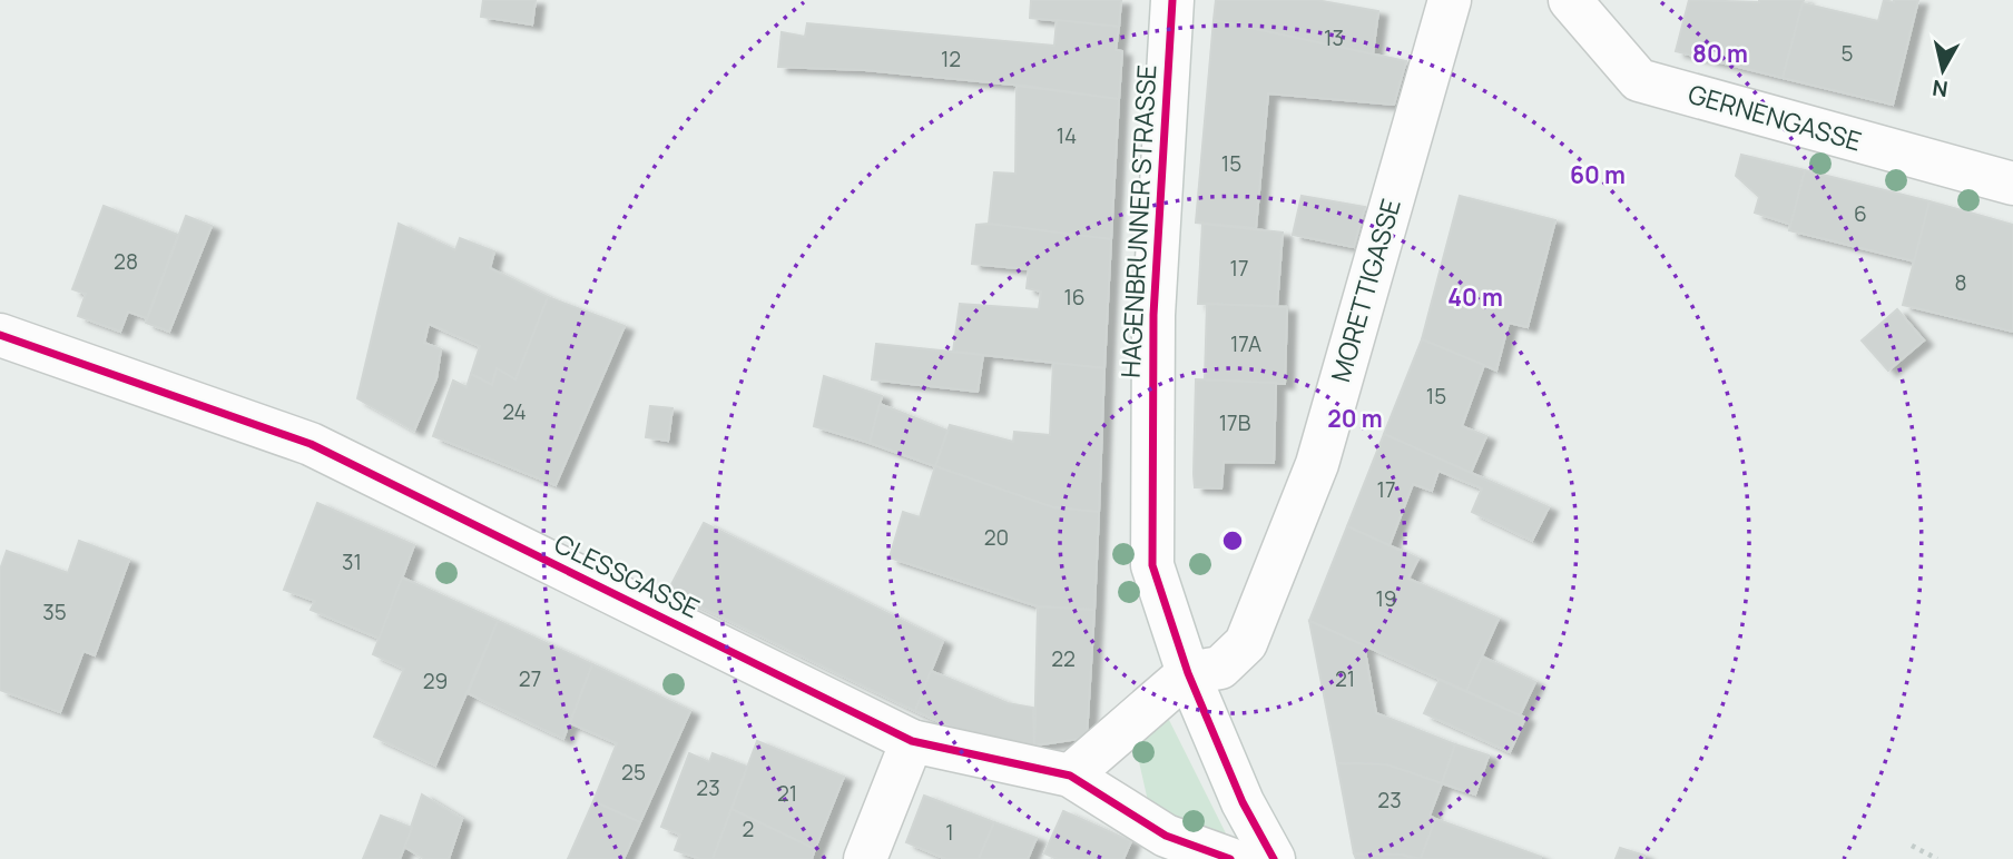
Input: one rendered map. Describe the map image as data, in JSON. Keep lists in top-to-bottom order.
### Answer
{
  "streets": {
    "street": [
      "GERNENGASSE",
      "HAGENBRUNNER STRASSE",
      "MORETTIGASSE",
      "CLESSGASSE"
    ]
  },
  "crossings": [
    ["HAGENBRUNNER STRASSE", "MORETTIGASSE"]
  ],
  "house_numbers": [
    "13",
    "5",
    "12",
    "14",
    "15",
    "6",
    "28",
    "17",
    "8",
    "16",
    "17A",
    "15",
    "24",
    "17B",
    "17",
    "20",
    "31",
    "19",
    "35",
    "22",
    "27",
    "21",
    "29",
    "25",
    "23",
    "21",
    "23",
    "2",
    "1"
  ],
  "north": "bottom",
  "rings": [
    "80 m",
    "60 m",
    "40 m",
    "20 m"
  ]
}
